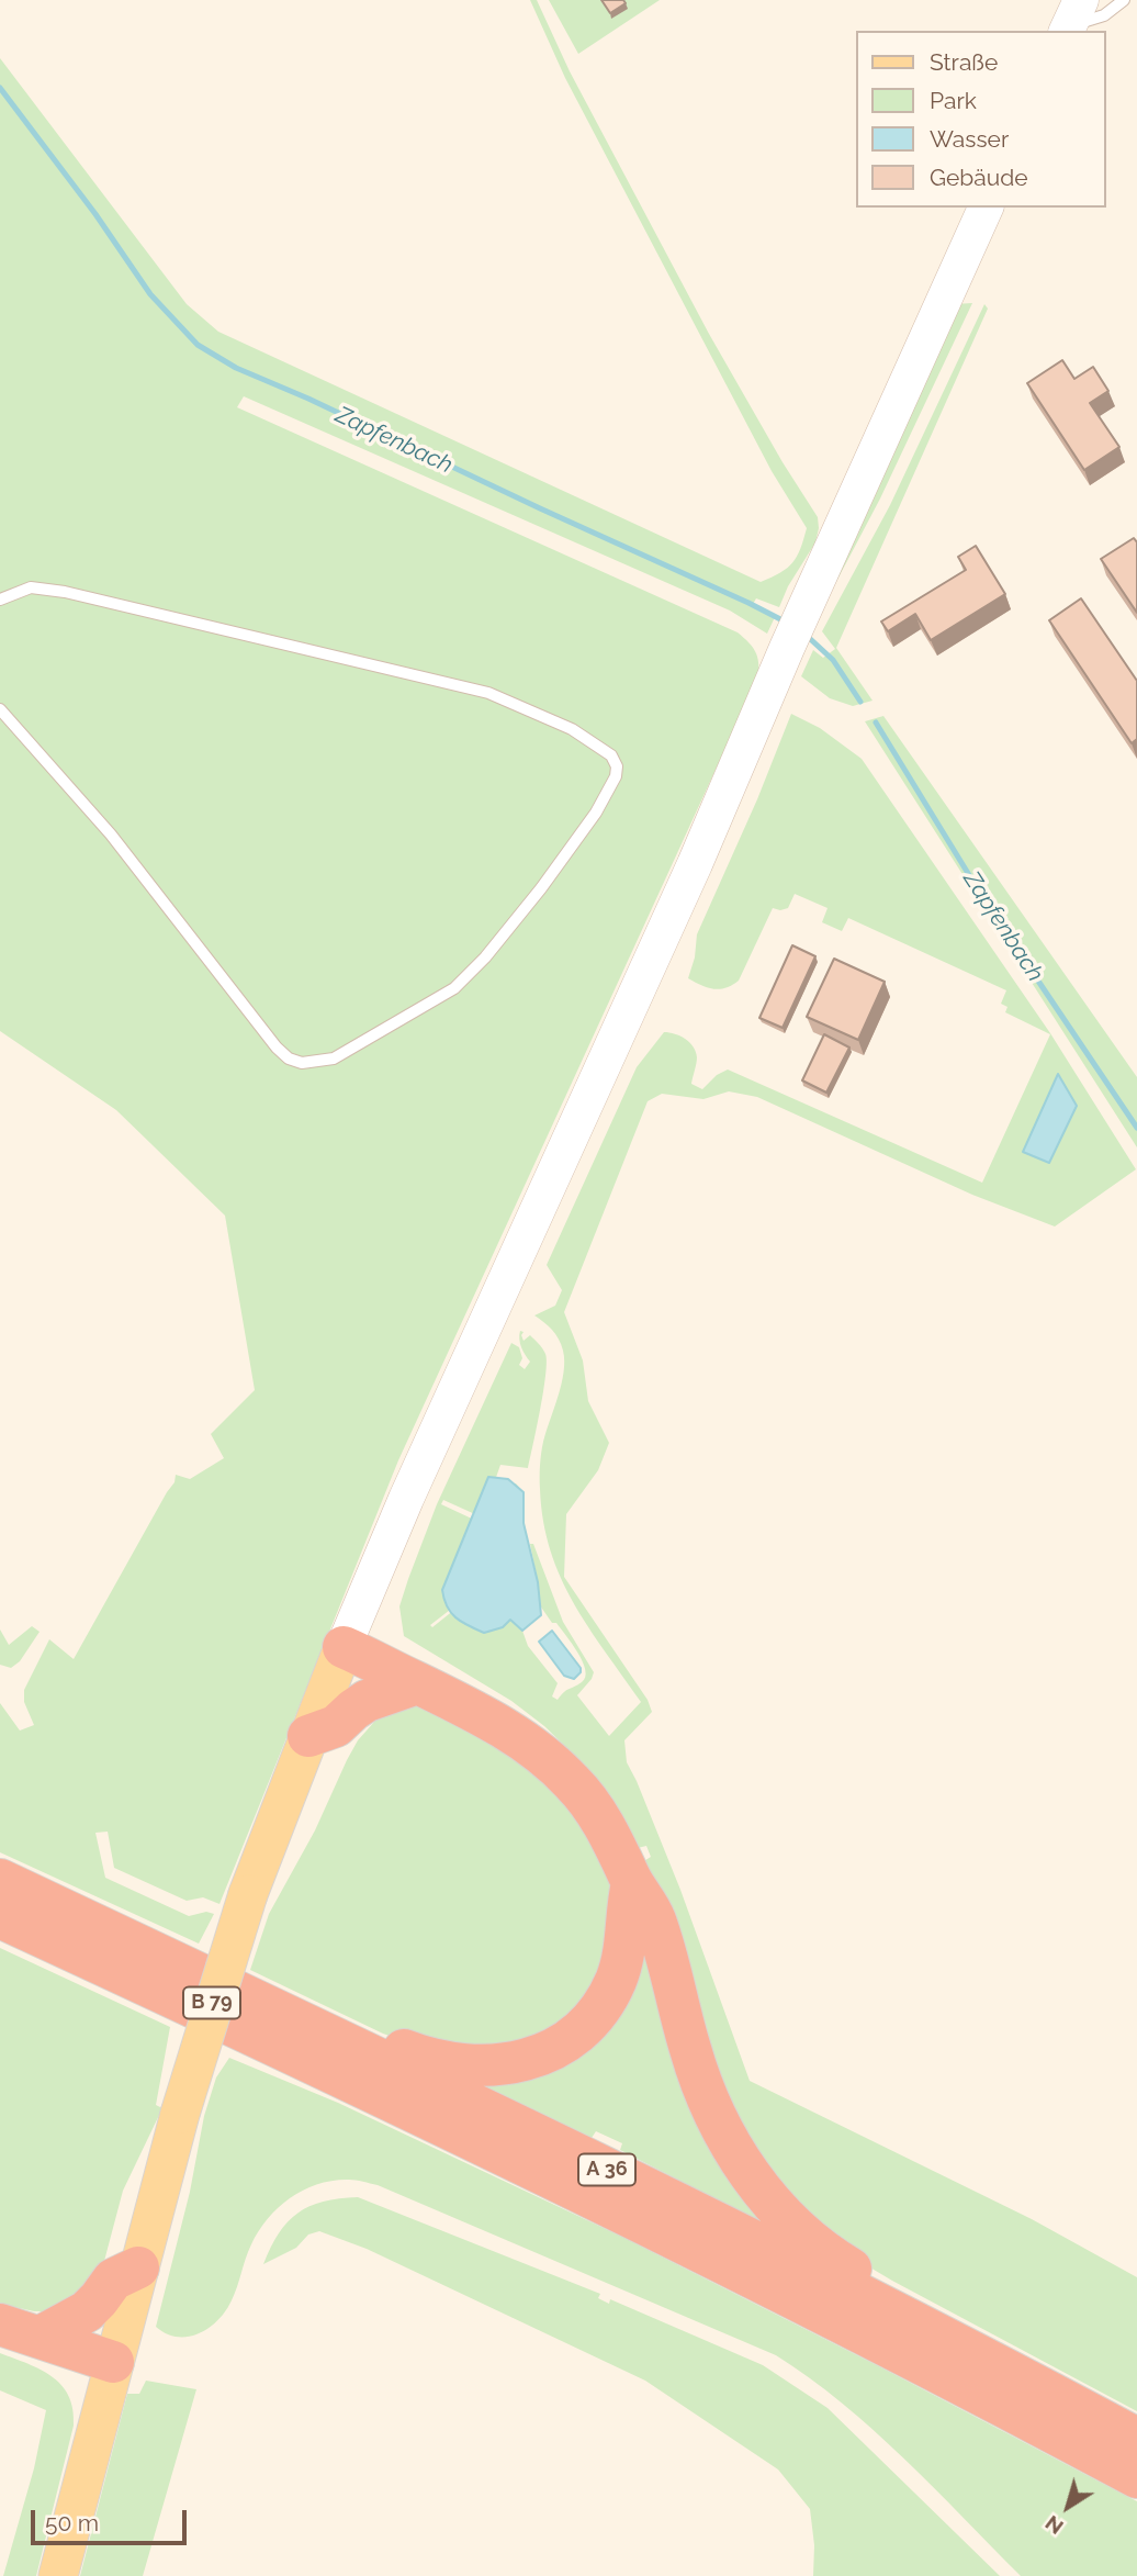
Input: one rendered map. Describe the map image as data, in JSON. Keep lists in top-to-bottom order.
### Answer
{
  "streets": {
    "highway": ["A 36"],
    "main road": ["B 79"]
  },
  "water": ["Zapfenbach"],
  "legend": [
    "Straße",
    "Park",
    "Wasser",
    "Gebäude"
  ],
  "scale_bar": "50 m",
  "north": "bottom left"
}
